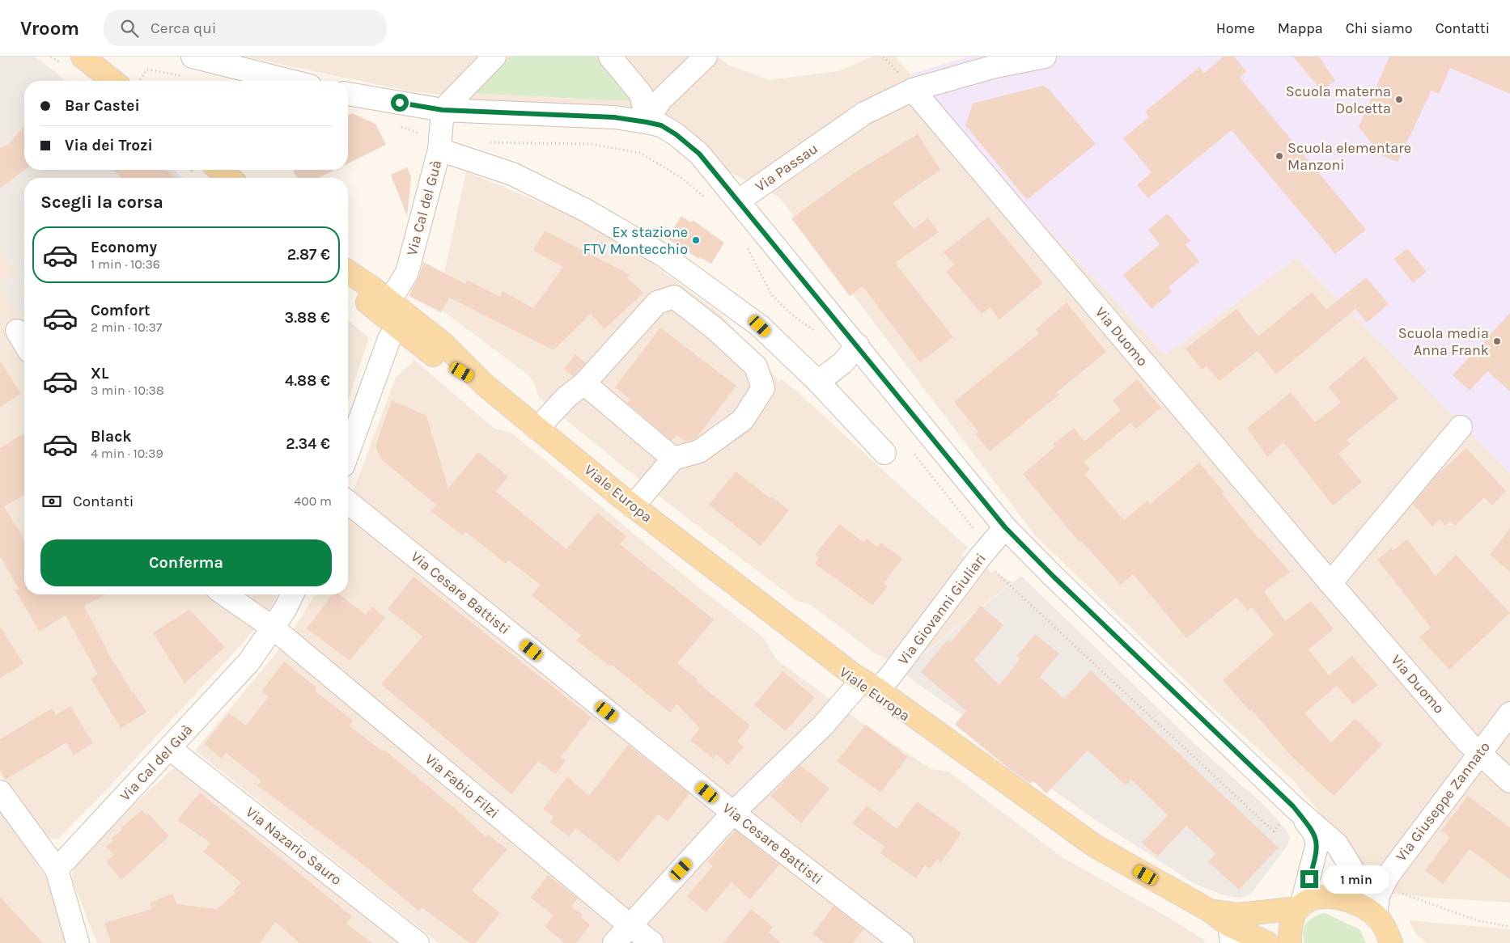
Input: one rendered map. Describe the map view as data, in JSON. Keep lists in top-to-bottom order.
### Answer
{
  "streets": {
    "main road": ["Viale Europa"],
    "street": [
      "Via Passau",
      "Via Cal del Guà",
      "Via Duomo",
      "Via Cesare Battisti",
      "Via Giovanni Giuliari",
      "Via Fabio Filzi",
      "Via Giuseppe Zannato",
      "Via Nazario Sauro"
    ]
  },
  "crossings": [
    ["Via Passau", "Via Duomo"],
    ["Via Cal del Guà", "Viale Europa"],
    ["Via Cal del Guà", "Via Fabio Filzi"],
    ["Via Cal del Guà", "Via Nazario Sauro"],
    ["Via Duomo", "Via Giuseppe Zannato"],
    ["Viale Europa", "Via Giovanni Giuliari"],
    ["Viale Europa", "Via Giuseppe Zannato"],
    ["Via Cesare Battisti", "Via Giovanni Giuliari"],
    ["Via Giovanni Giuliari", "Via Fabio Filzi"]
  ],
  "places": [
    "Scuola materna Dolcetta",
    "Scuola elementare Manzoni",
    "Ex stazione FTV Montecchio",
    "Scuola media Anna Frank"
  ],
  "page": {
    "header": "Vroom",
    "search": "Cerca qui",
    "nav": [
      "Home",
      "Mappa",
      "Chi siamo",
      "Contatti"
    ],
    "banner": ["Bar Castei", "Via dei Trozi"],
    "heading": "Scegli la corsa",
    "list": [
      {
        "name": "Economy",
        "note": "1 min · 10:36",
        "value": "2.87 €"
      },
      {
        "name": "Comfort",
        "note": "2 min · 10:37",
        "value": "3.88 €"
      },
      {
        "name": "XL",
        "note": "3 min · 10:38",
        "value": "4.88 €"
      },
      {
        "name": "Black",
        "note": "4 min · 10:39",
        "value": "2.34 €"
      }
    ],
    "pay": ["Contanti", "400 m"],
    "buttons": "Conferma",
    "bubble": "1 min"
  }
}
